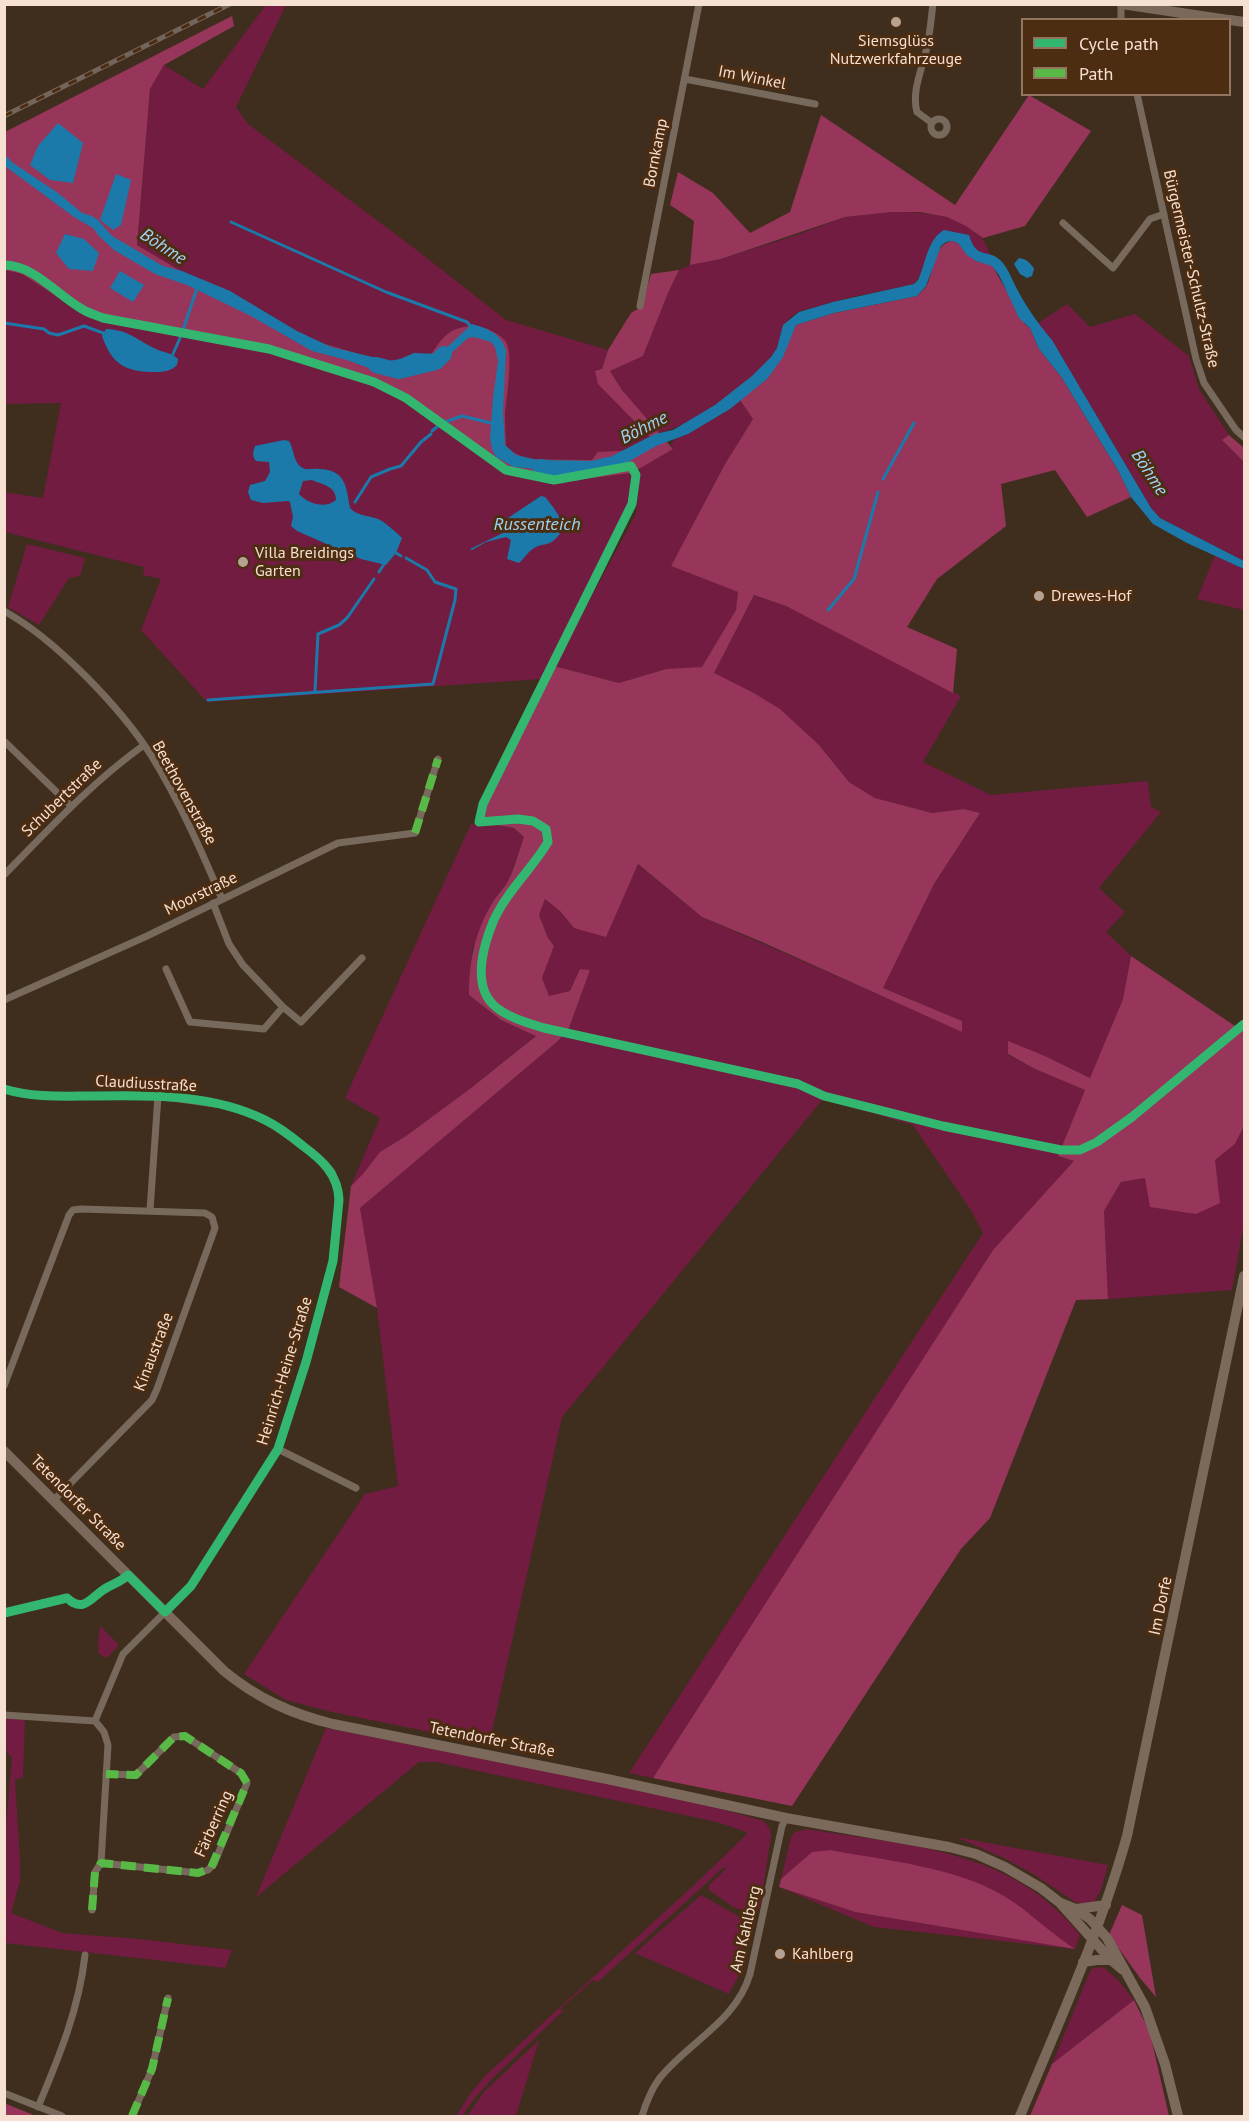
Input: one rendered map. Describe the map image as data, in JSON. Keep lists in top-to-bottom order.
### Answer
{
  "streets": {
    "street": [
      "Im Winkel",
      "Bornkamp",
      "Bürgermeister-Schultz-Straße",
      "Beethovenstraße",
      "Schubertstraße",
      "Moorstraße",
      "Claudiusstraße",
      "Kinaustraße",
      "Heinrich-Heine-Straße",
      "Tetendorfer Straße",
      "Im Dorfe",
      "Färberring",
      "Am Kahlberg"
    ]
  },
  "crossings": [
    ["Im Winkel", "Bornkamp"],
    ["Beethovenstraße", "Schubertstraße"],
    ["Beethovenstraße", "Moorstraße"],
    ["Claudiusstraße", "Heinrich-Heine-Straße"],
    ["Kinaustraße", "Tetendorfer Straße"],
    ["Heinrich-Heine-Straße", "Tetendorfer Straße"],
    ["Tetendorfer Straße", "Im Dorfe"],
    ["Tetendorfer Straße", "Am Kahlberg"]
  ],
  "water": ["Böhme", "Russenteich"],
  "places": [
    "Siemsglüss Nutzwerkfahrzeuge",
    "Villa Breidings Garten",
    "Drewes-Hof",
    "Kahlberg"
  ],
  "legend": ["Cycle path", "Path"]
}
